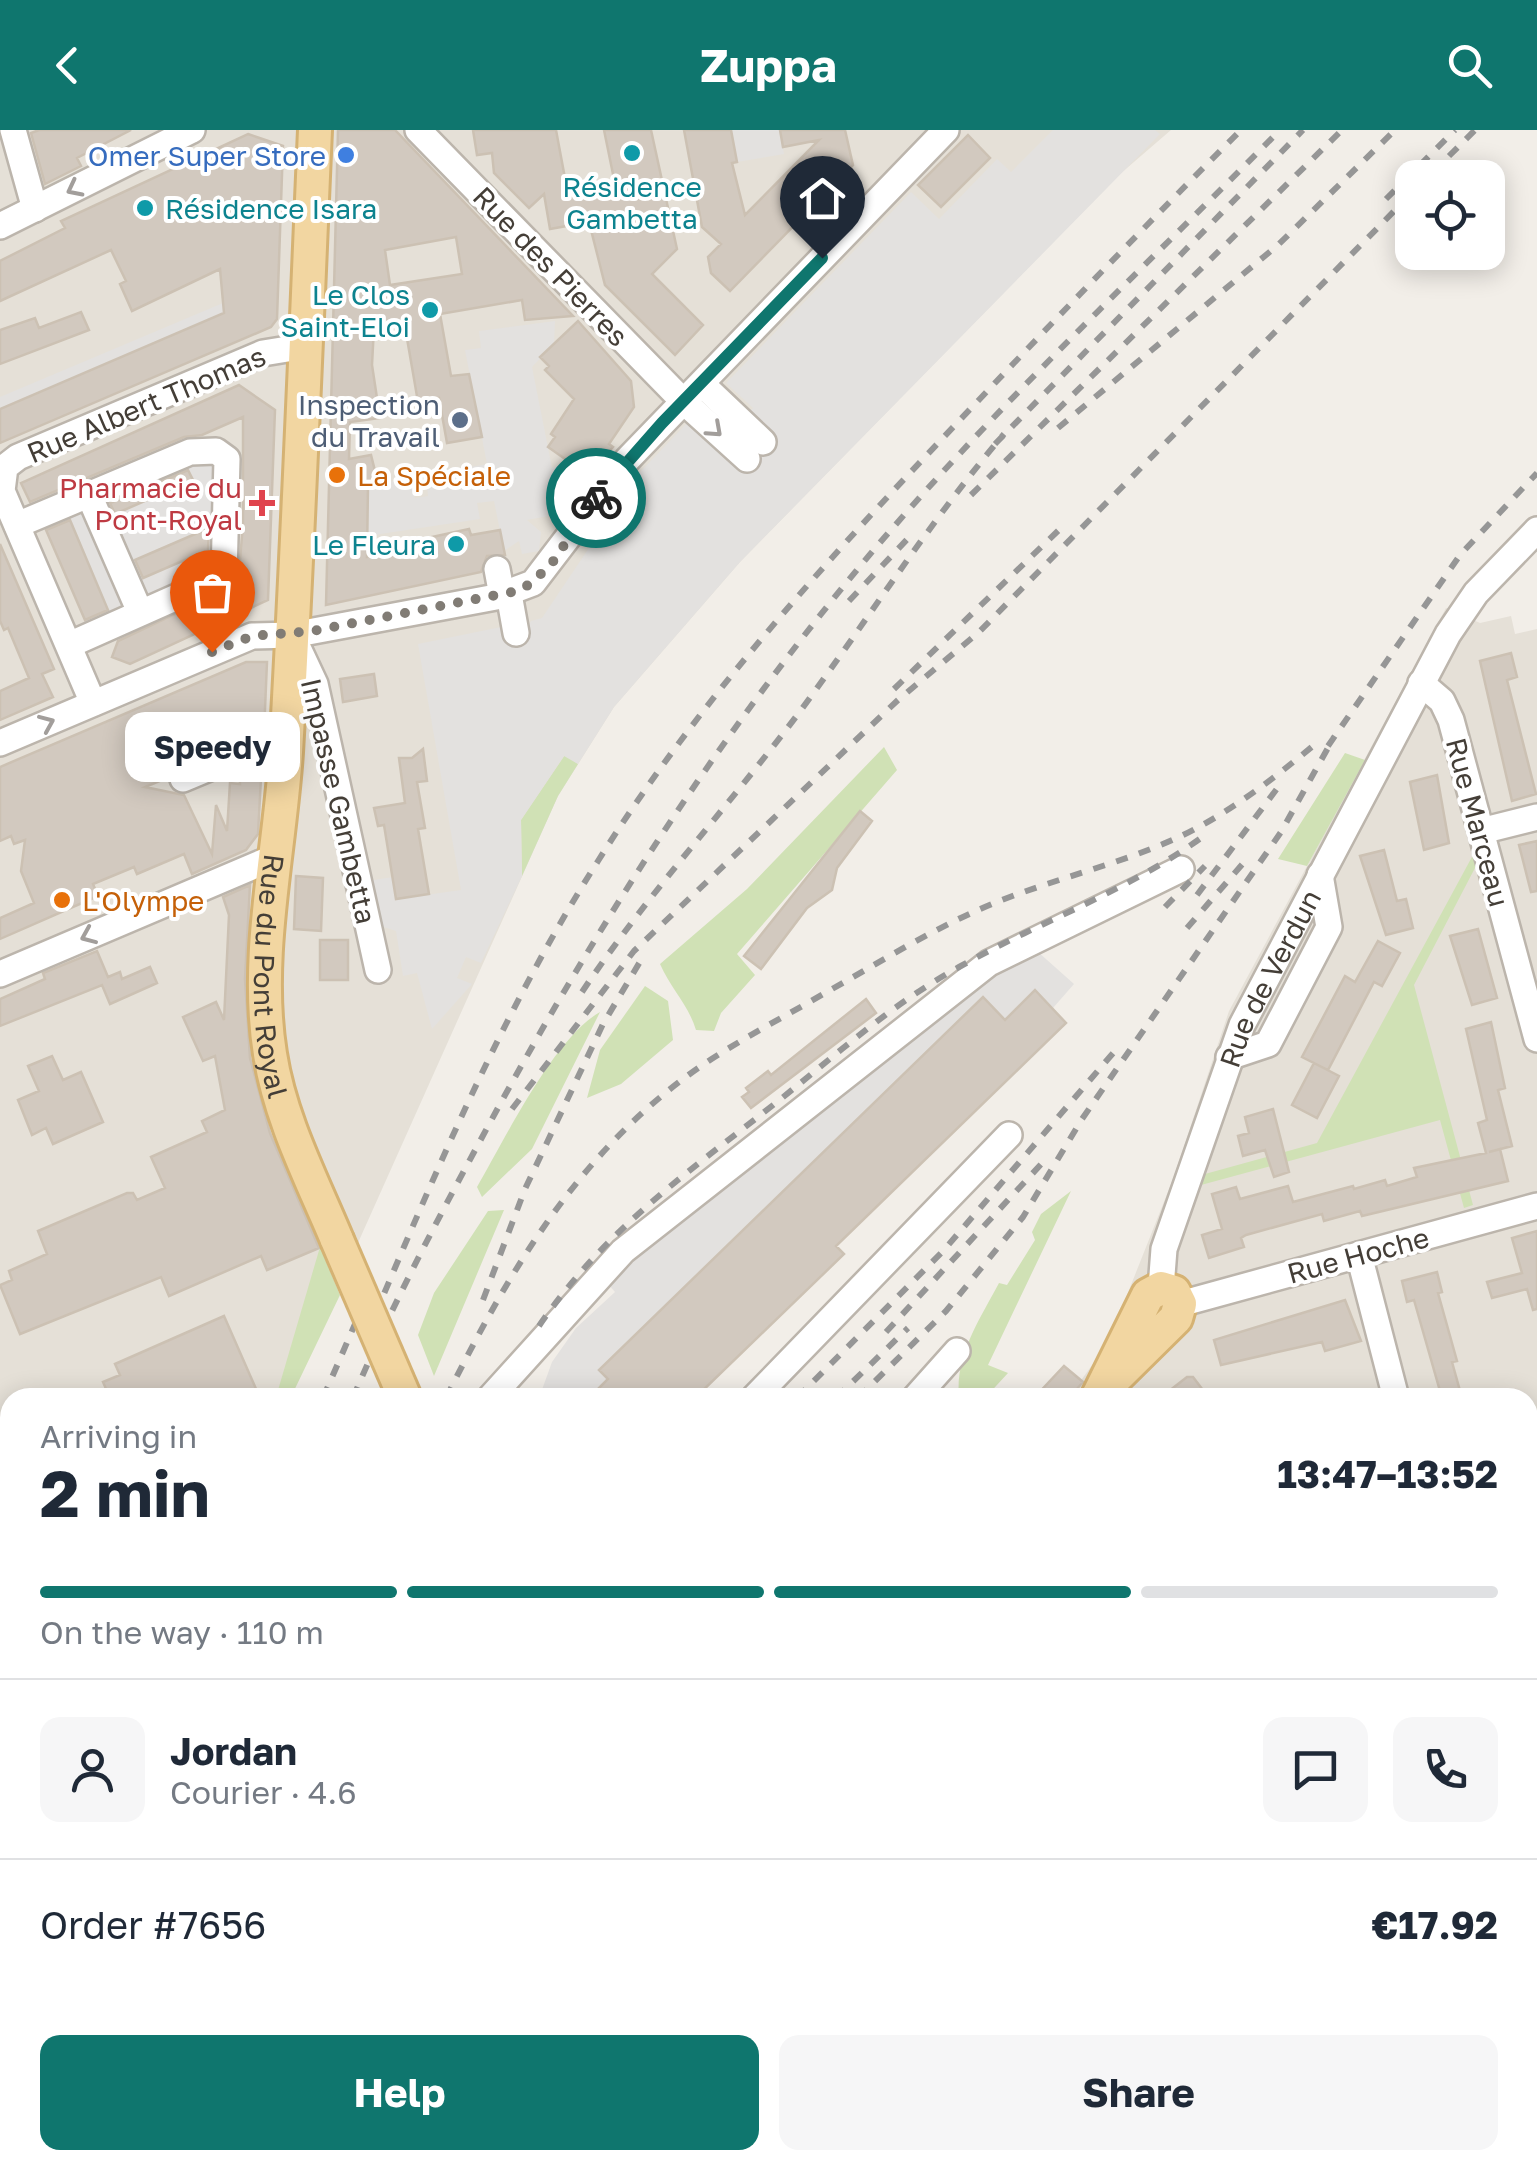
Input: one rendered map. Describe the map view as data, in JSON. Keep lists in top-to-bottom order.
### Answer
{
  "streets": {
    "main road": ["Rue du Pont Royal", "Rue de Verdun"],
    "street": [
      "Rue des Pierres",
      "Rue Albert Thomas",
      "Impasse Gambetta",
      "Rue Marceau",
      "Rue Hoche"
    ]
  },
  "crossings": [
    ["Rue Albert Thomas", "Impasse Gambetta"],
    ["Rue Albert Thomas", "Rue du Pont Royal"],
    ["Impasse Gambetta", "Rue du Pont Royal"],
    ["Rue Marceau", "Rue de Verdun"],
    ["Rue de Verdun", "Rue Hoche"]
  ],
  "places": {
    "other": [
      "Résidence Gambetta",
      "Omer Super Store",
      "Résidence Isara",
      "Le Clos Saint-Eloi",
      "Inspection du Travail",
      "La Spéciale",
      "Le Fleura",
      "Speedy",
      "L'Olympe"
    ],
    "health": ["Pharmacie du Pont-Royal"]
  },
  "page": {
    "header": "Zuppa",
    "bubble": "Speedy",
    "heading": ["2 min", "Arriving in", "13:47–13:52"],
    "panel": [
      "Jordan",
      "Courier · 4.6",
      "Order #7656",
      "€17.92"
    ],
    "bar": "On the way · 110 m",
    "buttons": ["Help", "Share"]
  }
}
